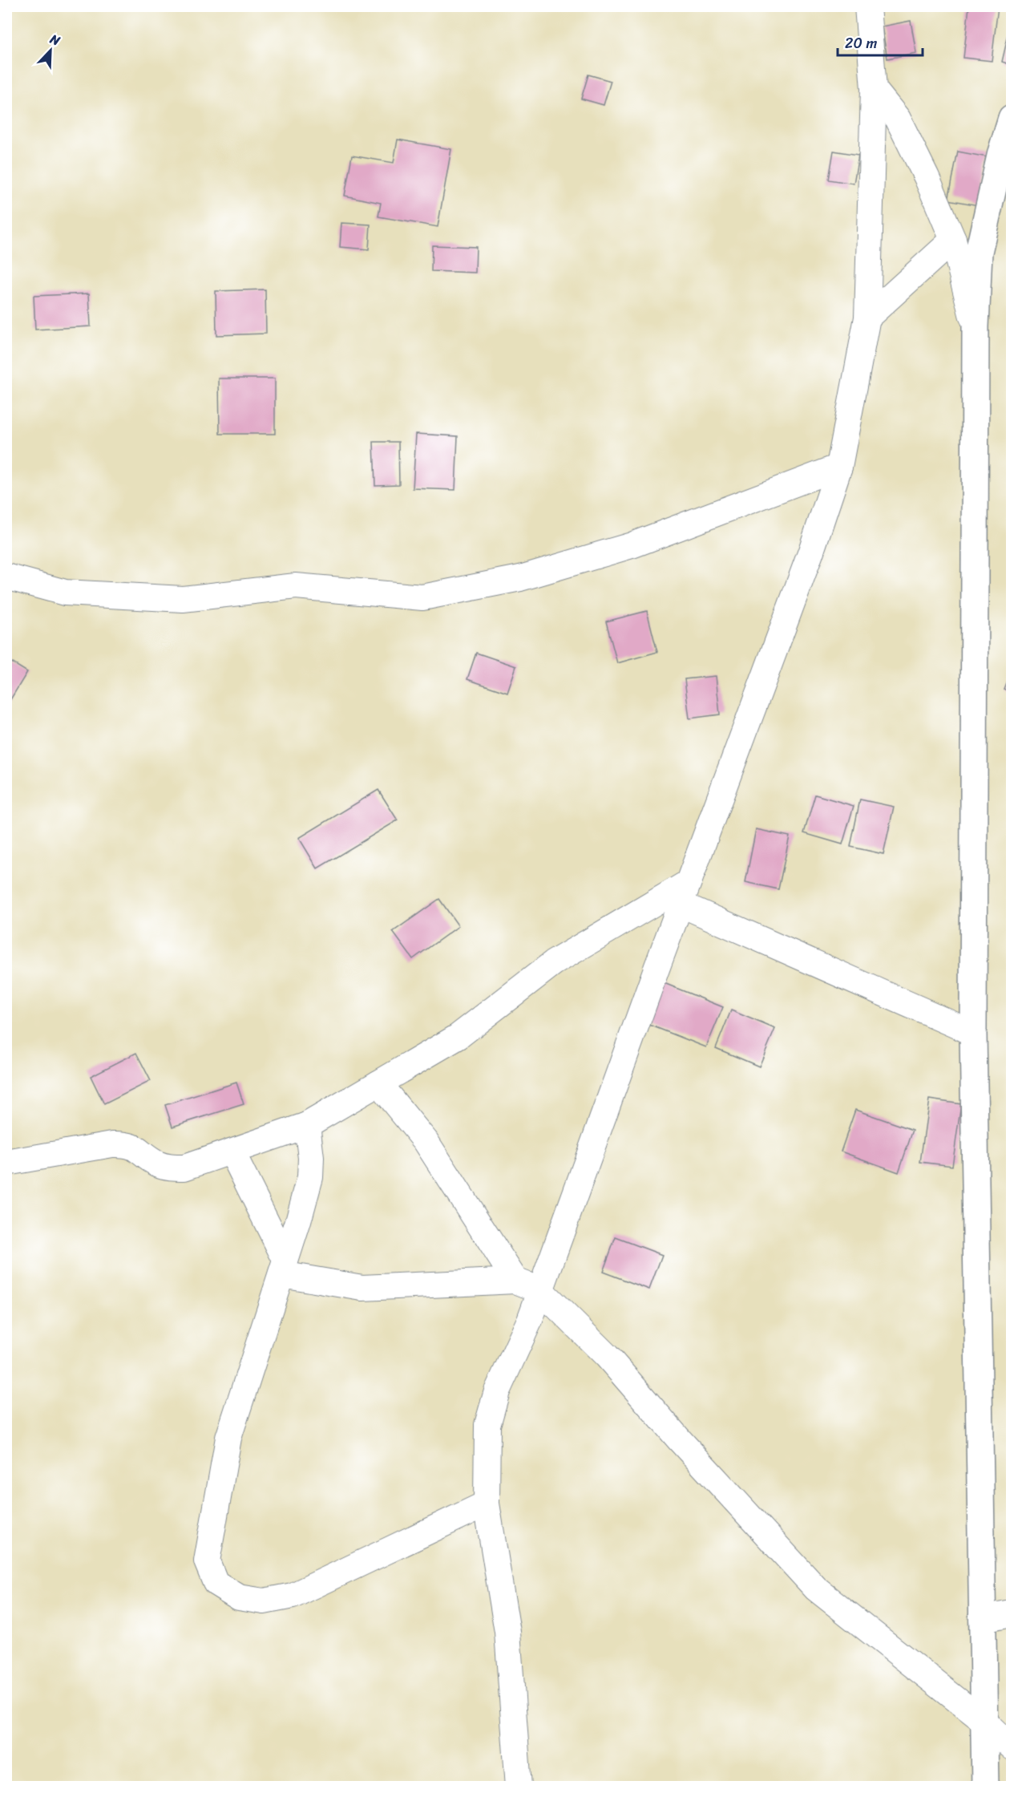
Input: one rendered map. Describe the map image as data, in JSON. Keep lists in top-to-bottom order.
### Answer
{
  "scale_bar": "20 m",
  "north": "top right"
}
